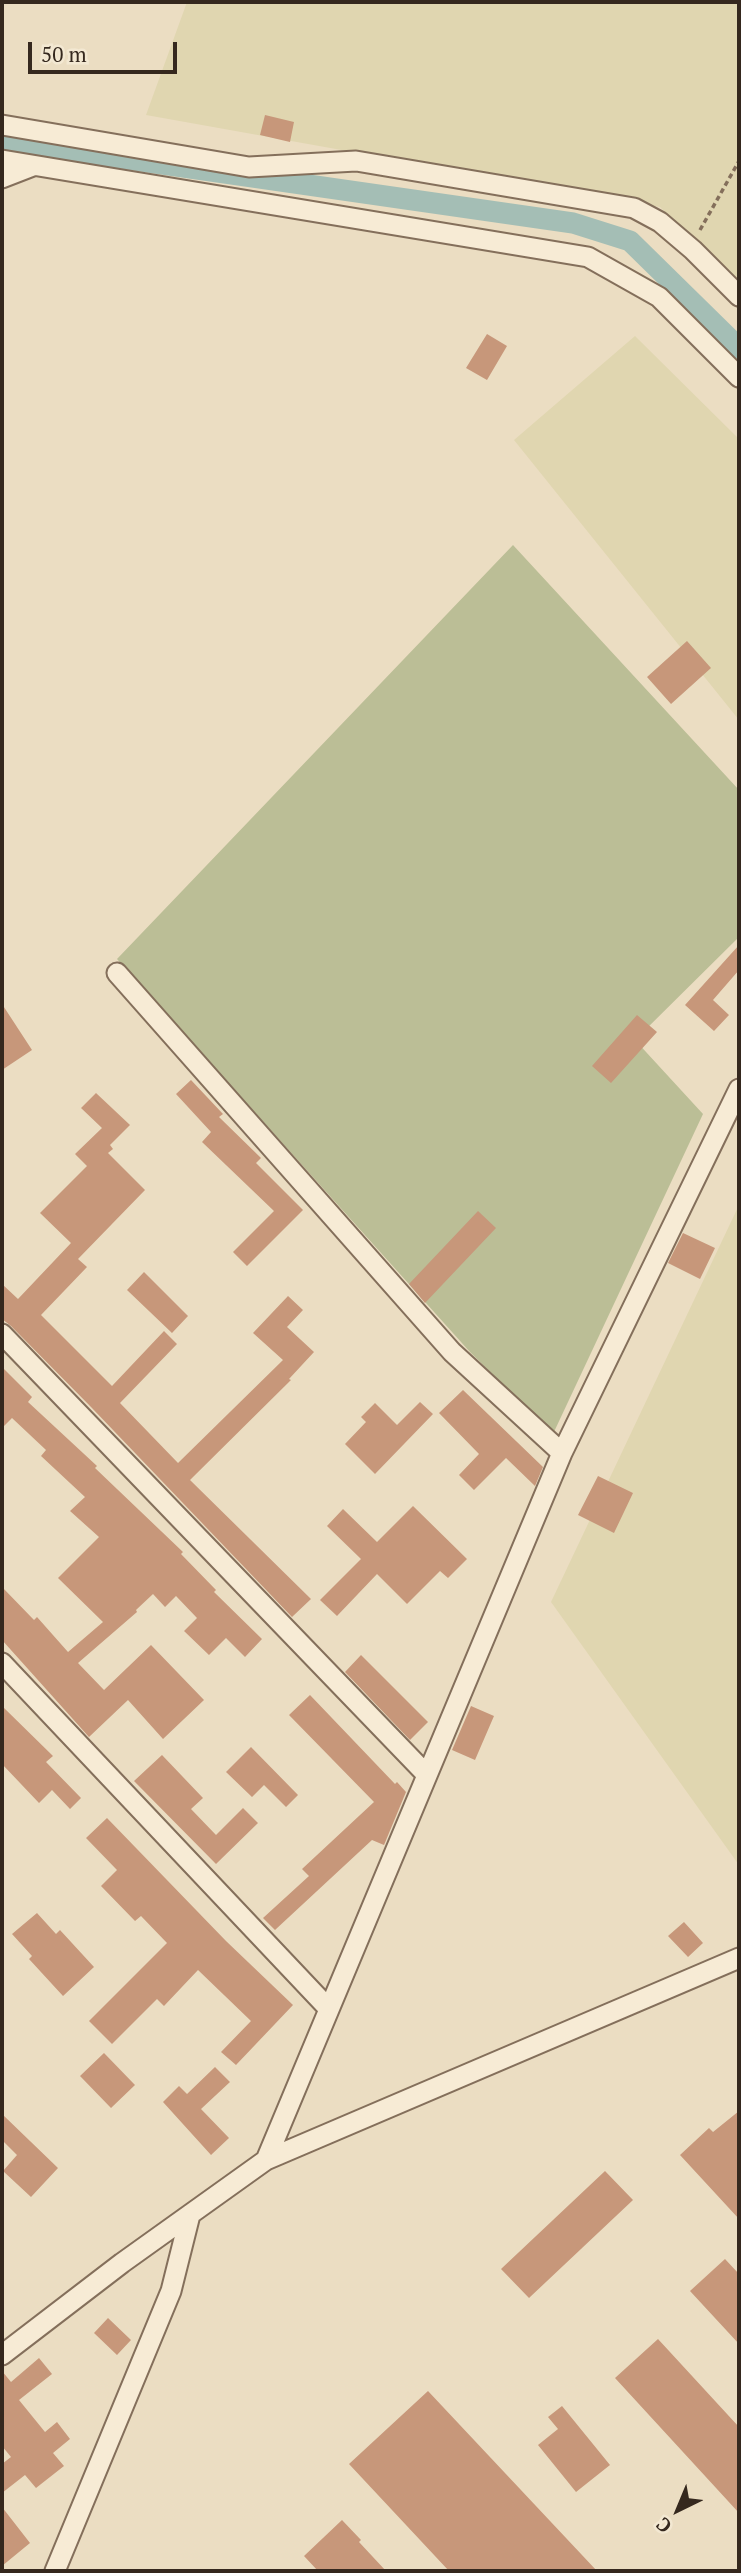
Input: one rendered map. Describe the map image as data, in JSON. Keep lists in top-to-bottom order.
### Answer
{
  "scale_bar": "50 m",
  "north": "bottom left"
}
